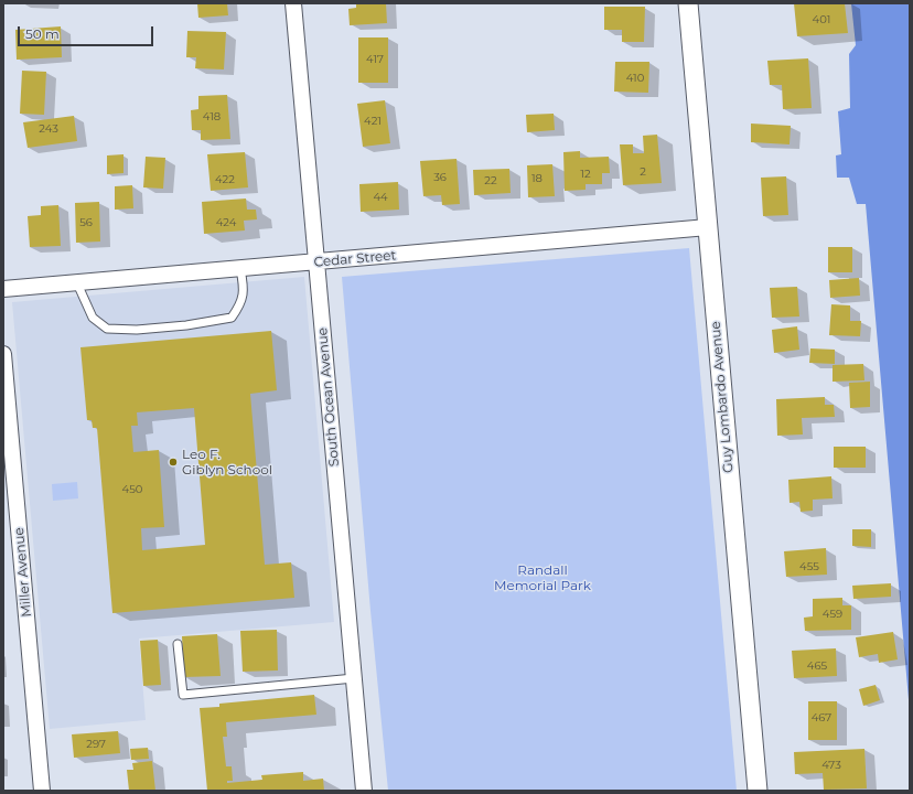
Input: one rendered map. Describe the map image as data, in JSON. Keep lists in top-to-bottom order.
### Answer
{
  "streets": {
    "street": [
      "Cedar Street",
      "South Ocean Avenue",
      "Guy Lombardo Avenue",
      "Miller Avenue"
    ]
  },
  "crossings": [
    ["Cedar Street", "South Ocean Avenue"],
    ["Cedar Street", "Guy Lombardo Avenue"]
  ],
  "parks": ["Randall Memorial Park"],
  "places": ["Leo F. Giblyn School"],
  "house_numbers": [
    "401",
    "417",
    "410",
    "418",
    "421",
    "243",
    "2",
    "12",
    "36",
    "18",
    "422",
    "22",
    "44",
    "56",
    "424",
    "450",
    "455",
    "459",
    "465",
    "467",
    "297",
    "473"
  ],
  "scale_bar": "50 m"
}
